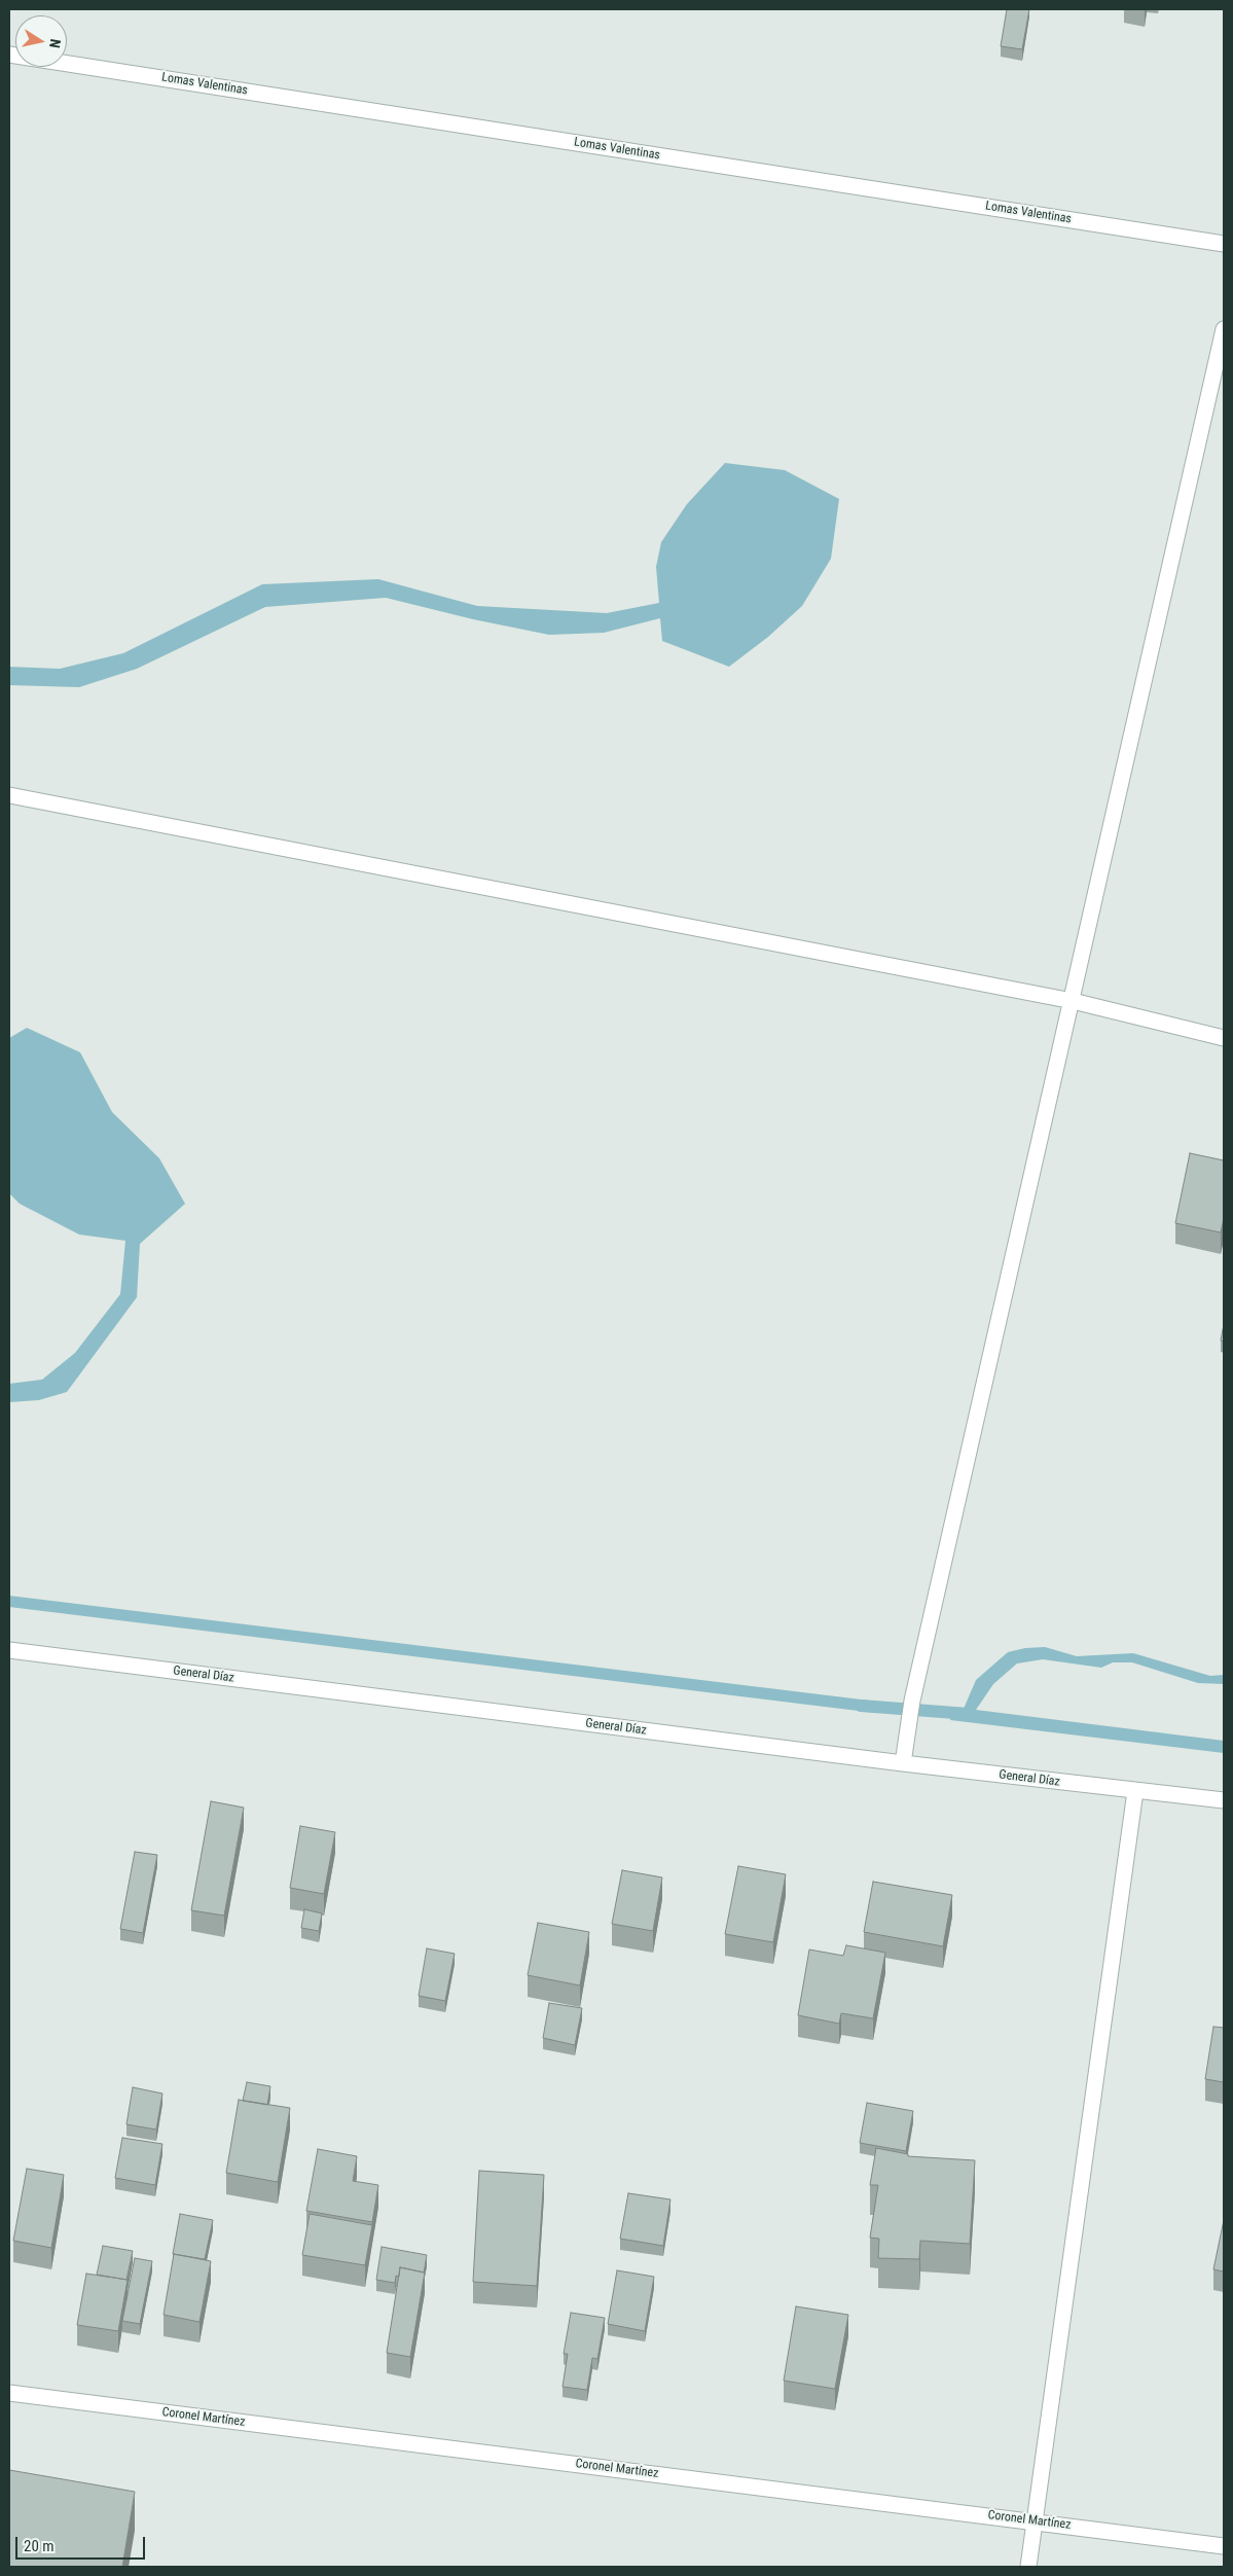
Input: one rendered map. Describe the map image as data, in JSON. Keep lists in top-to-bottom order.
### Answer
{
  "streets": {
    "street": ["Lomas Valentinas", "General Díaz", "Coronel Martínez"]
  },
  "scale_bar": "20 m",
  "north": "right"
}
